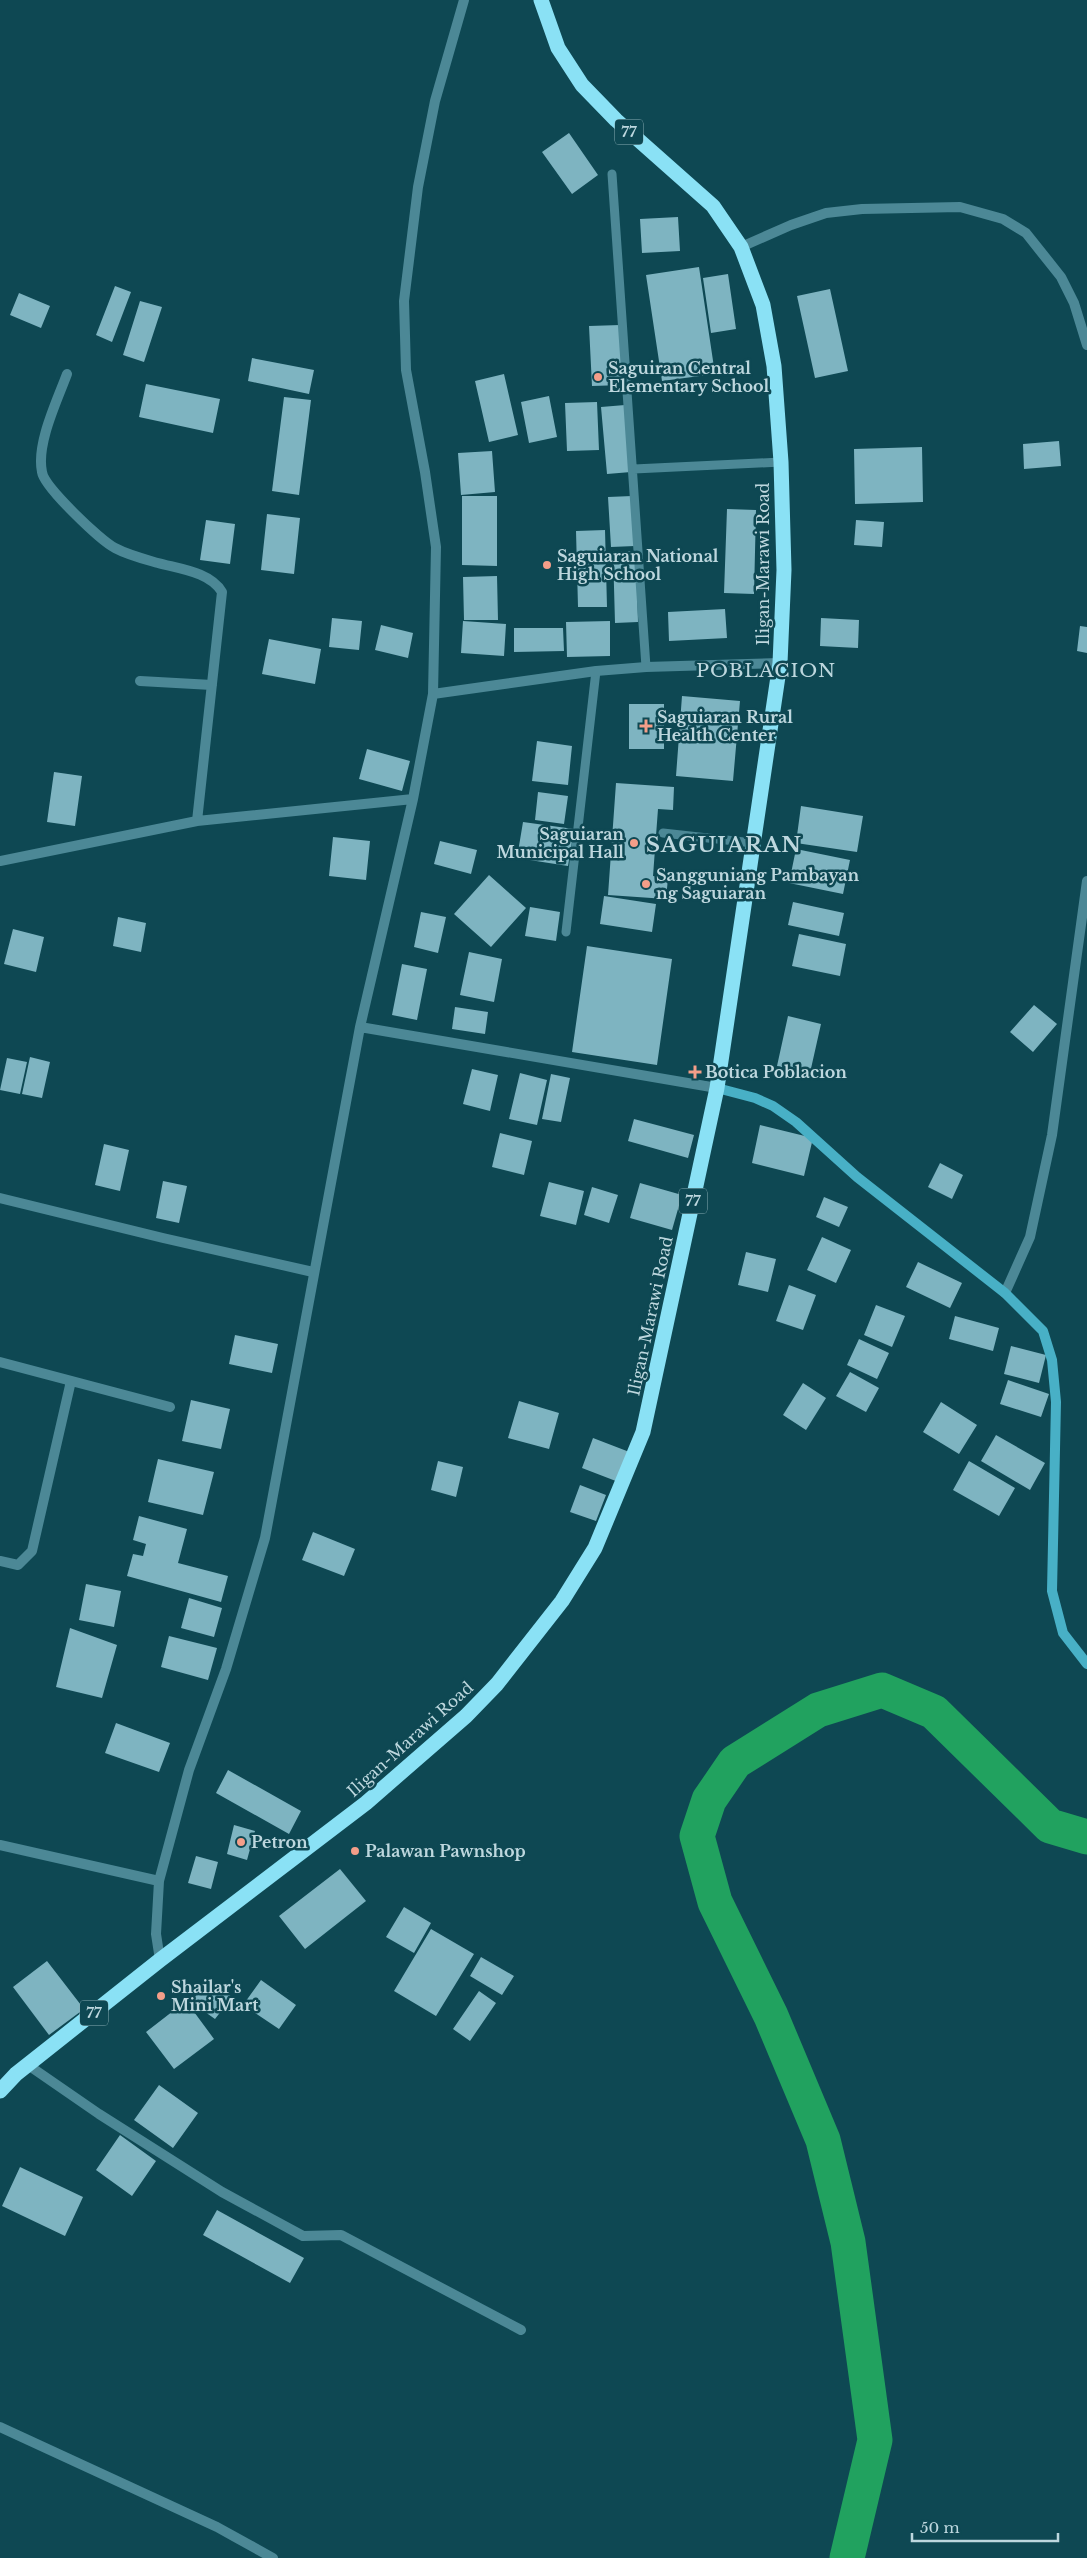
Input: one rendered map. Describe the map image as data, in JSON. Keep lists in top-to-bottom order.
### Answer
{
  "streets": {
    "highway": ["77", "Iligan-Marawi Road"]
  },
  "districts": ["POBLACION", "SAGUIARAN"],
  "places": {
    "other": [
      "Saguiran Central Elementary School",
      "Saguiaran National High School",
      "Saguiaran Municipal Hall",
      "Sangguniang Pambayan ng Saguiaran",
      "Petron",
      "Palawan Pawnshop",
      "Shailar's Mini Mart"
    ],
    "health": ["Saguiaran Rural Health Center", "Botica Poblacion"]
  },
  "scale_bar": "50 m"
}
